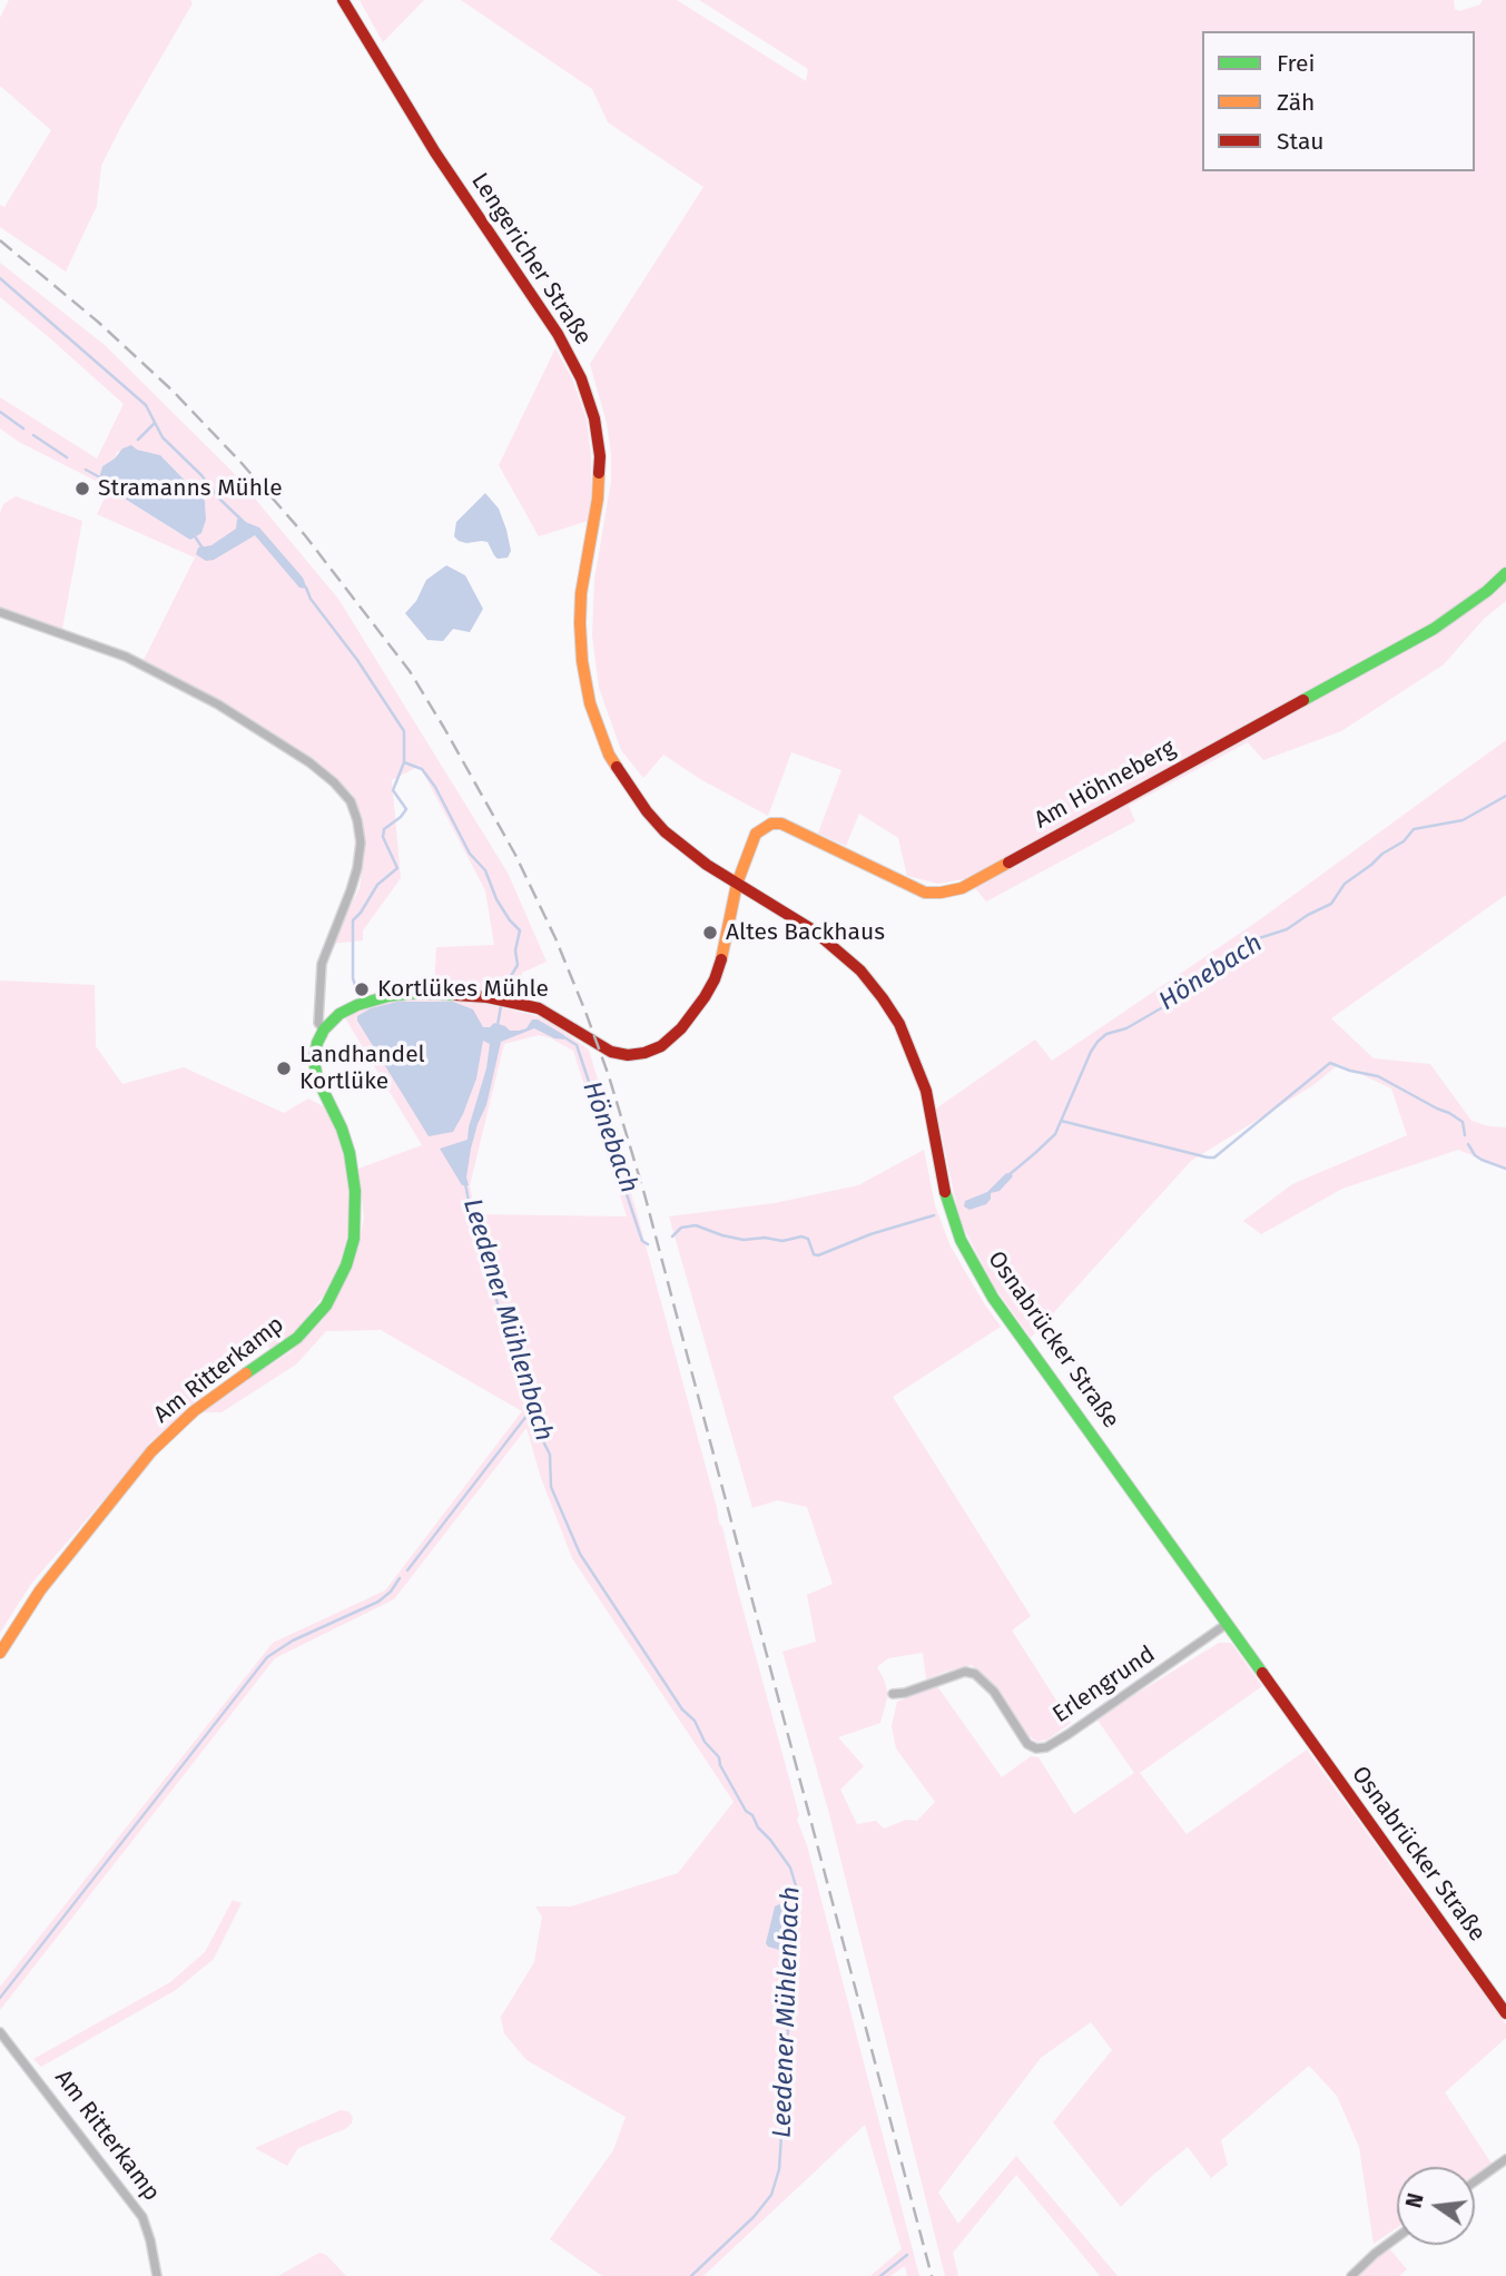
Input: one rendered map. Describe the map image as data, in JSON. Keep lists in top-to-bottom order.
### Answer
{
  "streets": {
    "main road": [
      "Lengericher Straße",
      "Am Höhneberg",
      "Osnabrücker Straße",
      "Am Ritterkamp"
    ],
    "street": ["Erlengrund"]
  },
  "crossings": [
    ["Lengericher Straße", "Osnabrücker Straße"],
    ["Am Höhneberg", "Osnabrücker Straße"],
    ["Osnabrücker Straße", "Erlengrund"]
  ],
  "water": ["Hönebach", "Leedener Mühlenbach"],
  "places": [
    "Stramanns Mühle",
    "Altes Backhaus",
    "Kortlükes Mühle",
    "Landhandel Kortlüke"
  ],
  "legend": ["Frei", "Zäh", "Stau"],
  "north": "left"
}
